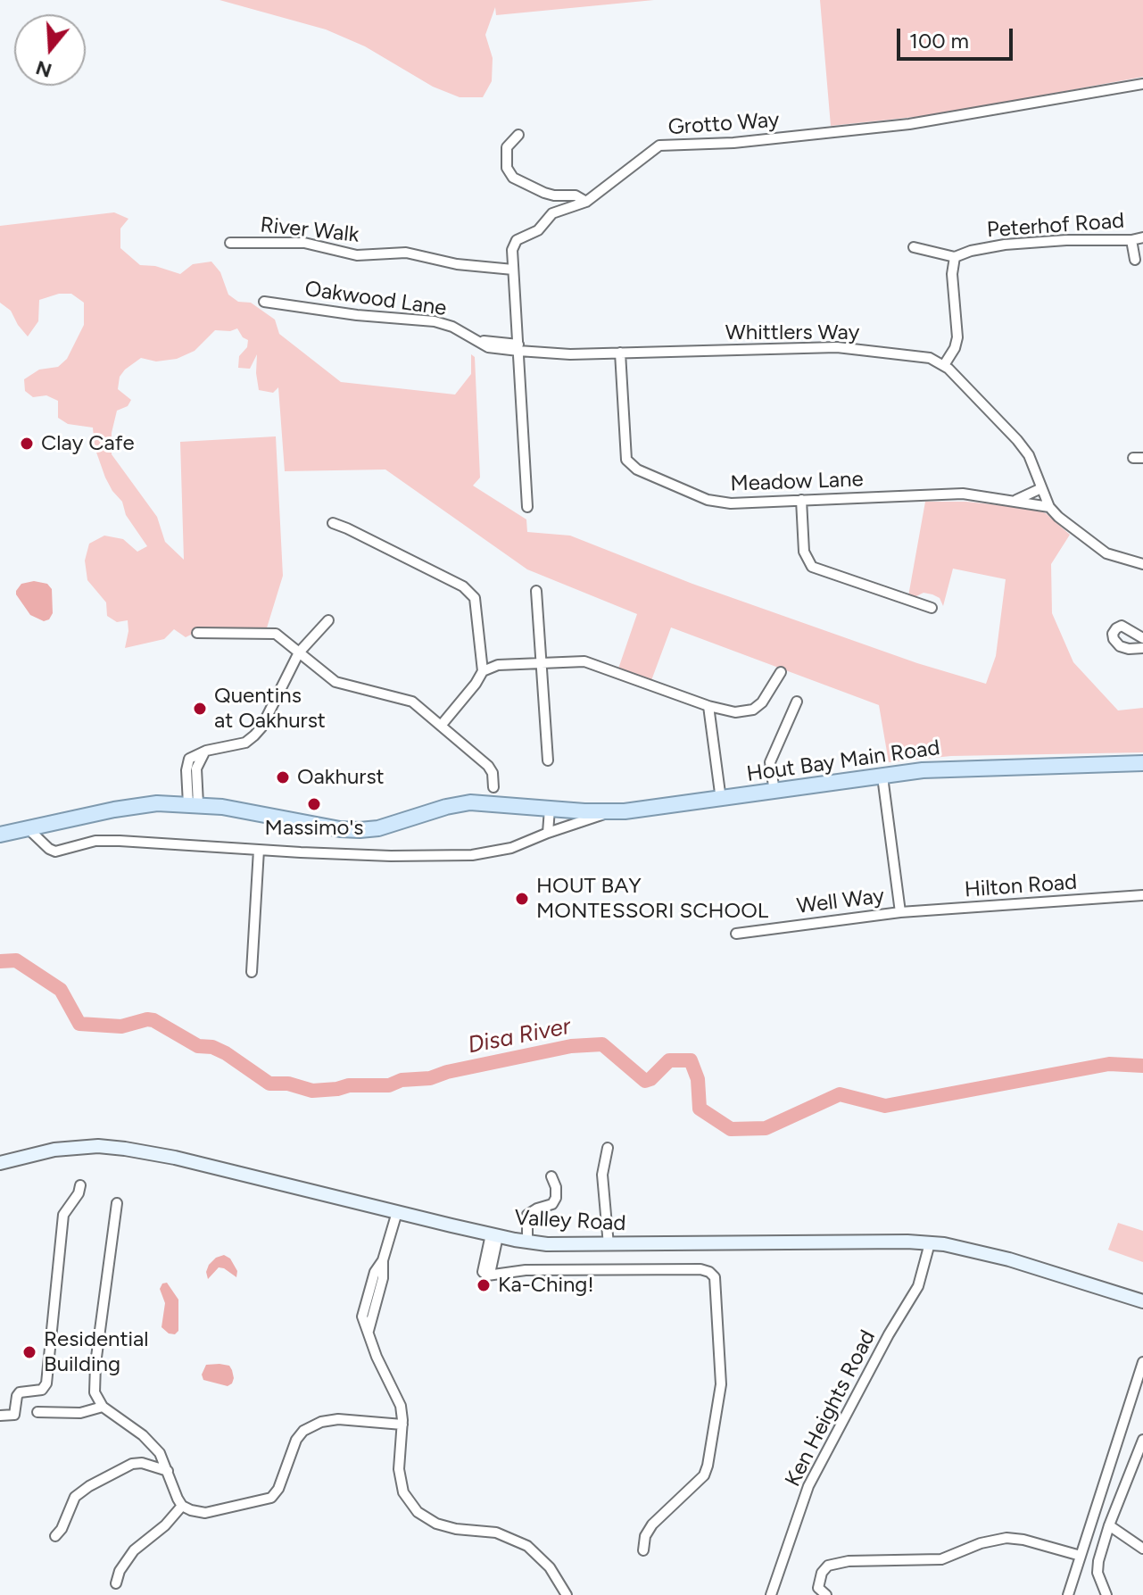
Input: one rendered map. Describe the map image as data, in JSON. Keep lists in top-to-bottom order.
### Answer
{
  "streets": {
    "main road": ["Hout Bay Main Road"],
    "street": [
      "Grotto Way",
      "Peterhof Road",
      "River Walk",
      "Oakwood Lane",
      "Whittlers Way",
      "Meadow Lane",
      "Hilton Road",
      "Well Way",
      "Valley Road",
      "Ken Heights Road"
    ]
  },
  "crossings": [
    ["Grotto Way", "River Walk"],
    ["Grotto Way", "Oakwood Lane"],
    ["Grotto Way", "Whittlers Way"],
    ["Oakwood Lane", "Whittlers Way"],
    ["Whittlers Way", "Meadow Lane"],
    ["Hout Bay Main Road", "Well Way"],
    ["Hilton Road", "Well Way"],
    ["Valley Road", "Ken Heights Road"]
  ],
  "water": ["Disa River"],
  "places": [
    "Clay Cafe",
    "Quentins at Oakhurst",
    "Oakhurst",
    "Massimo's",
    "HOUT BAY MONTESSORI SCHOOL",
    "Ka-Ching!",
    "Residential Building"
  ],
  "scale_bar": "100 m",
  "north": "bottom"
}
